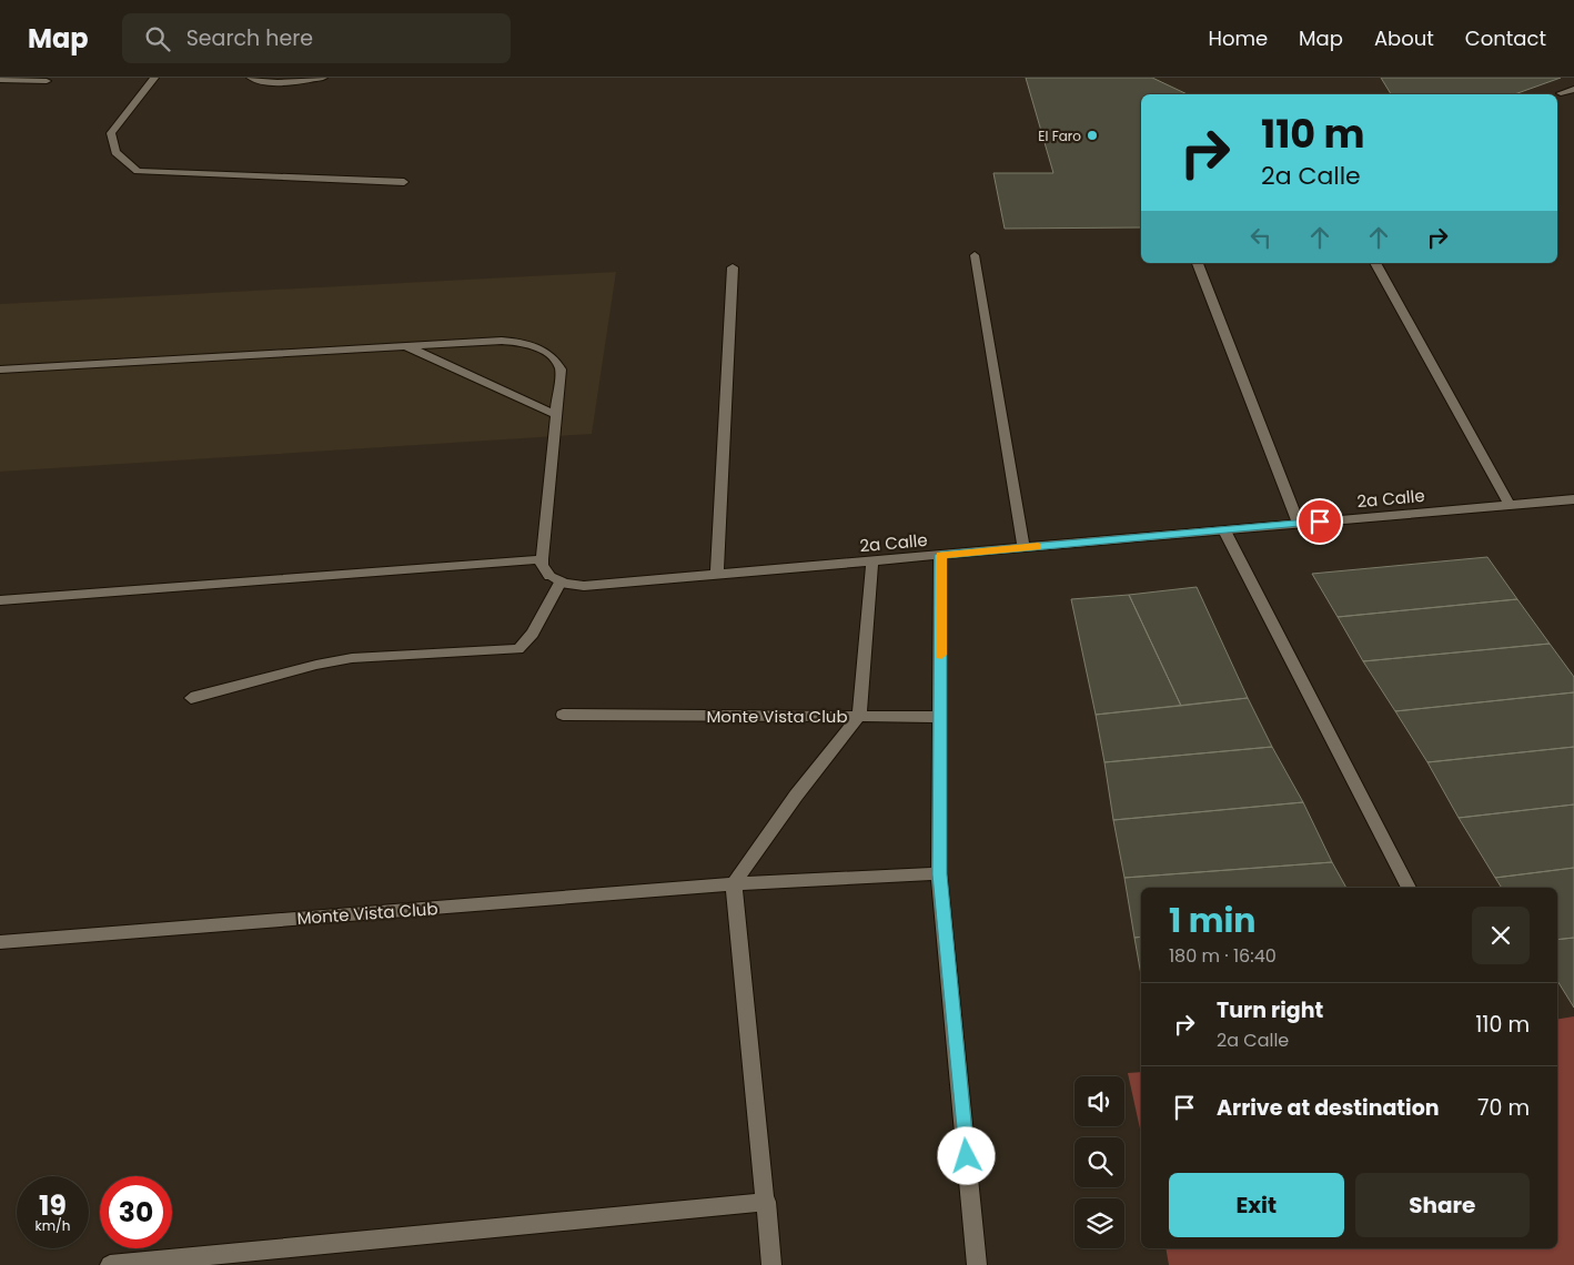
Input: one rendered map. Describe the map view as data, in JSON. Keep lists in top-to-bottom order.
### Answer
{
  "streets": {
    "street": ["2a Calle", "Monte Vista Club"]
  },
  "crossings": [
    ["2a Calle", "Monte Vista Club"]
  ],
  "places": ["El Faro"],
  "page": {
    "header": "Map",
    "search": "Search here",
    "nav": [
      "Home",
      "Map",
      "About",
      "Contact"
    ],
    "turn": ["110 m", "2a Calle"],
    "heading": ["1 min", "180 m · 16:40"],
    "list": [
      {
        "name": "Turn right",
        "note": "2a Calle",
        "value": "110 m"
      },
      {
        "name": "Arrive at destination",
        "value": "70 m"
      }
    ],
    "buttons": ["Exit", "Share"],
    "speed": "19 km/h",
    "limit": "30"
  }
}
